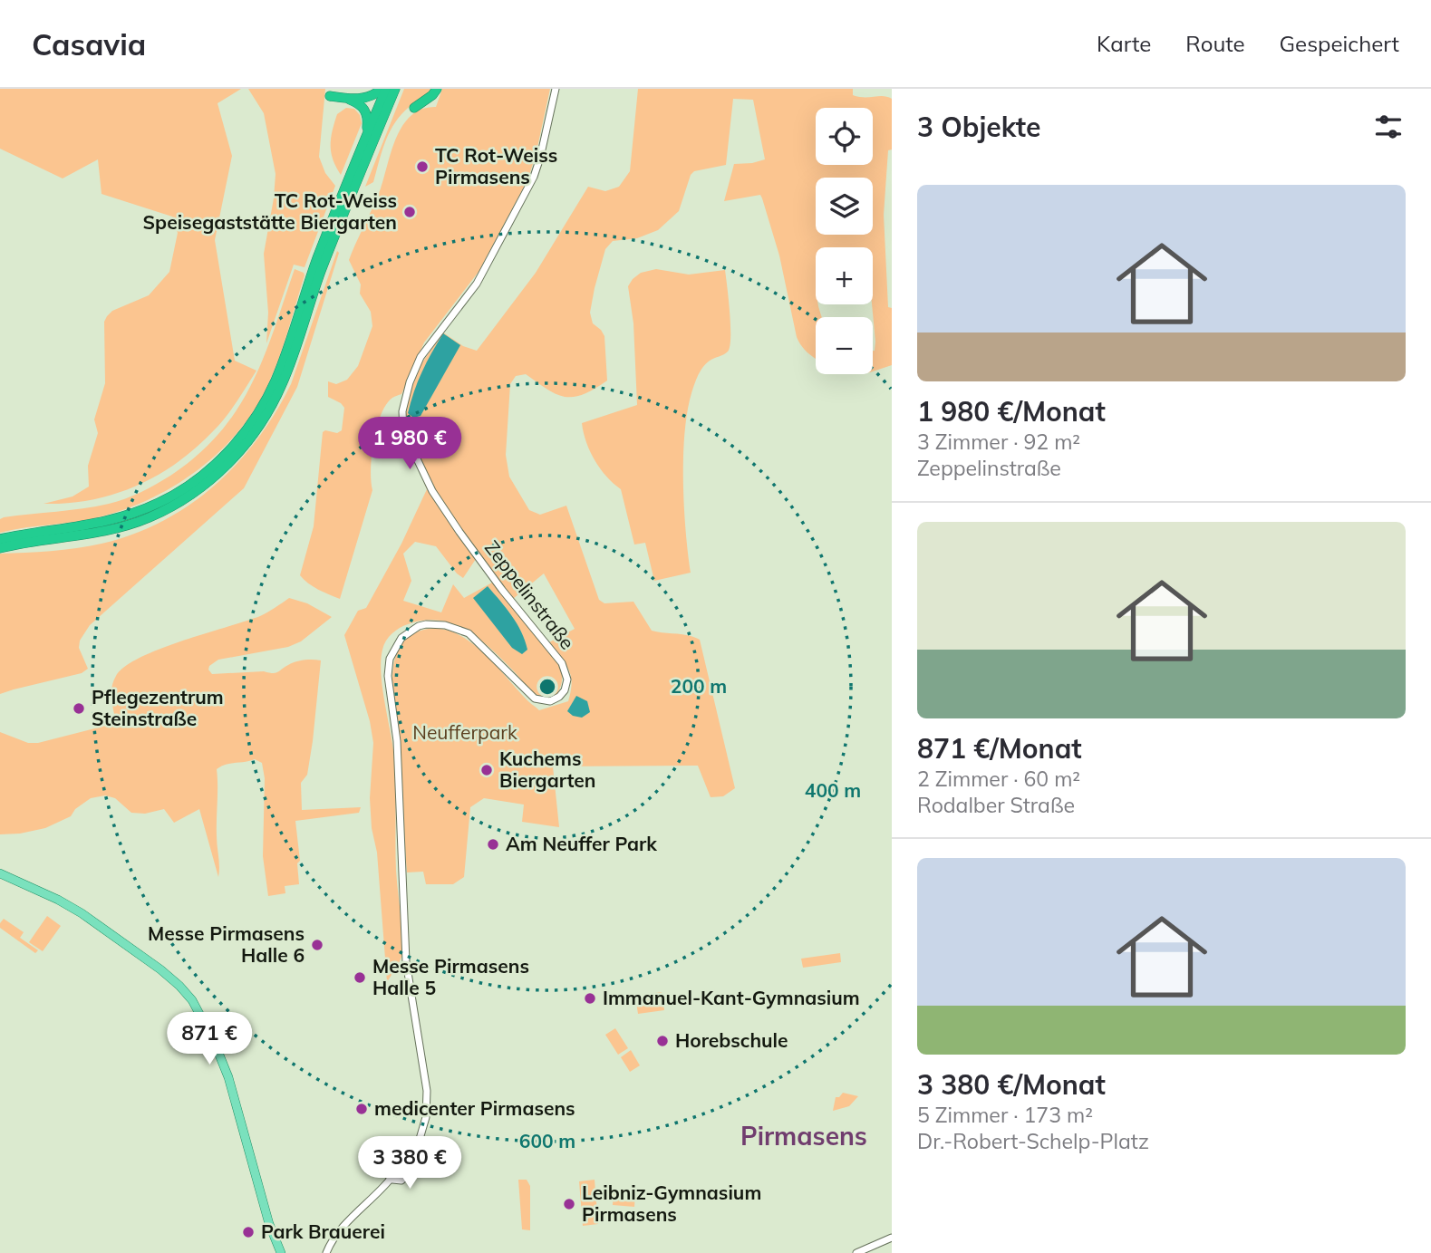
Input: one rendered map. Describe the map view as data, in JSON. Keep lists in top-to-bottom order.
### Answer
{
  "streets": {
    "street": ["Zeppelinstraße"]
  },
  "districts": ["Pirmasens"],
  "parks": ["Neufferpark"],
  "places": [
    "TC Rot-Weiss Pirmasens",
    "TC Rot-Weiss Speisegaststätte Biergarten",
    "Pflegezentrum Steinstraße",
    "Kuchems Biergarten",
    "Am Neuffer Park",
    "Messe Pirmasens Halle 6",
    "Messe Pirmasens Halle 5",
    "Immanuel-Kant-Gymnasium",
    "Horebschule",
    "medicenter Pirmasens",
    "Leibniz-Gymnasium Pirmasens",
    "Park Brauerei"
  ],
  "page": {
    "header": "Casavia",
    "nav": ["Karte", "Route", "Gespeichert"],
    "heading": "3 Objekte",
    "map_buttons": ["+", "−"],
    "list": [
      {
        "name": "1 980 €/Monat",
        "note": "3 Zimmer · 92 m² · Zeppelinstraße"
      },
      {
        "name": "871 €/Monat",
        "note": "2 Zimmer · 60 m² · Rodalber Straße"
      },
      {
        "name": "3 380 €/Monat",
        "note": "5 Zimmer · 173 m² · Dr.-Robert-Schelp-Platz"
      }
    ],
    "price": ["1 980 €", "871 €", "3 380 €"]
  },
  "rings": ["200 m", "400 m", "600 m"]
}
